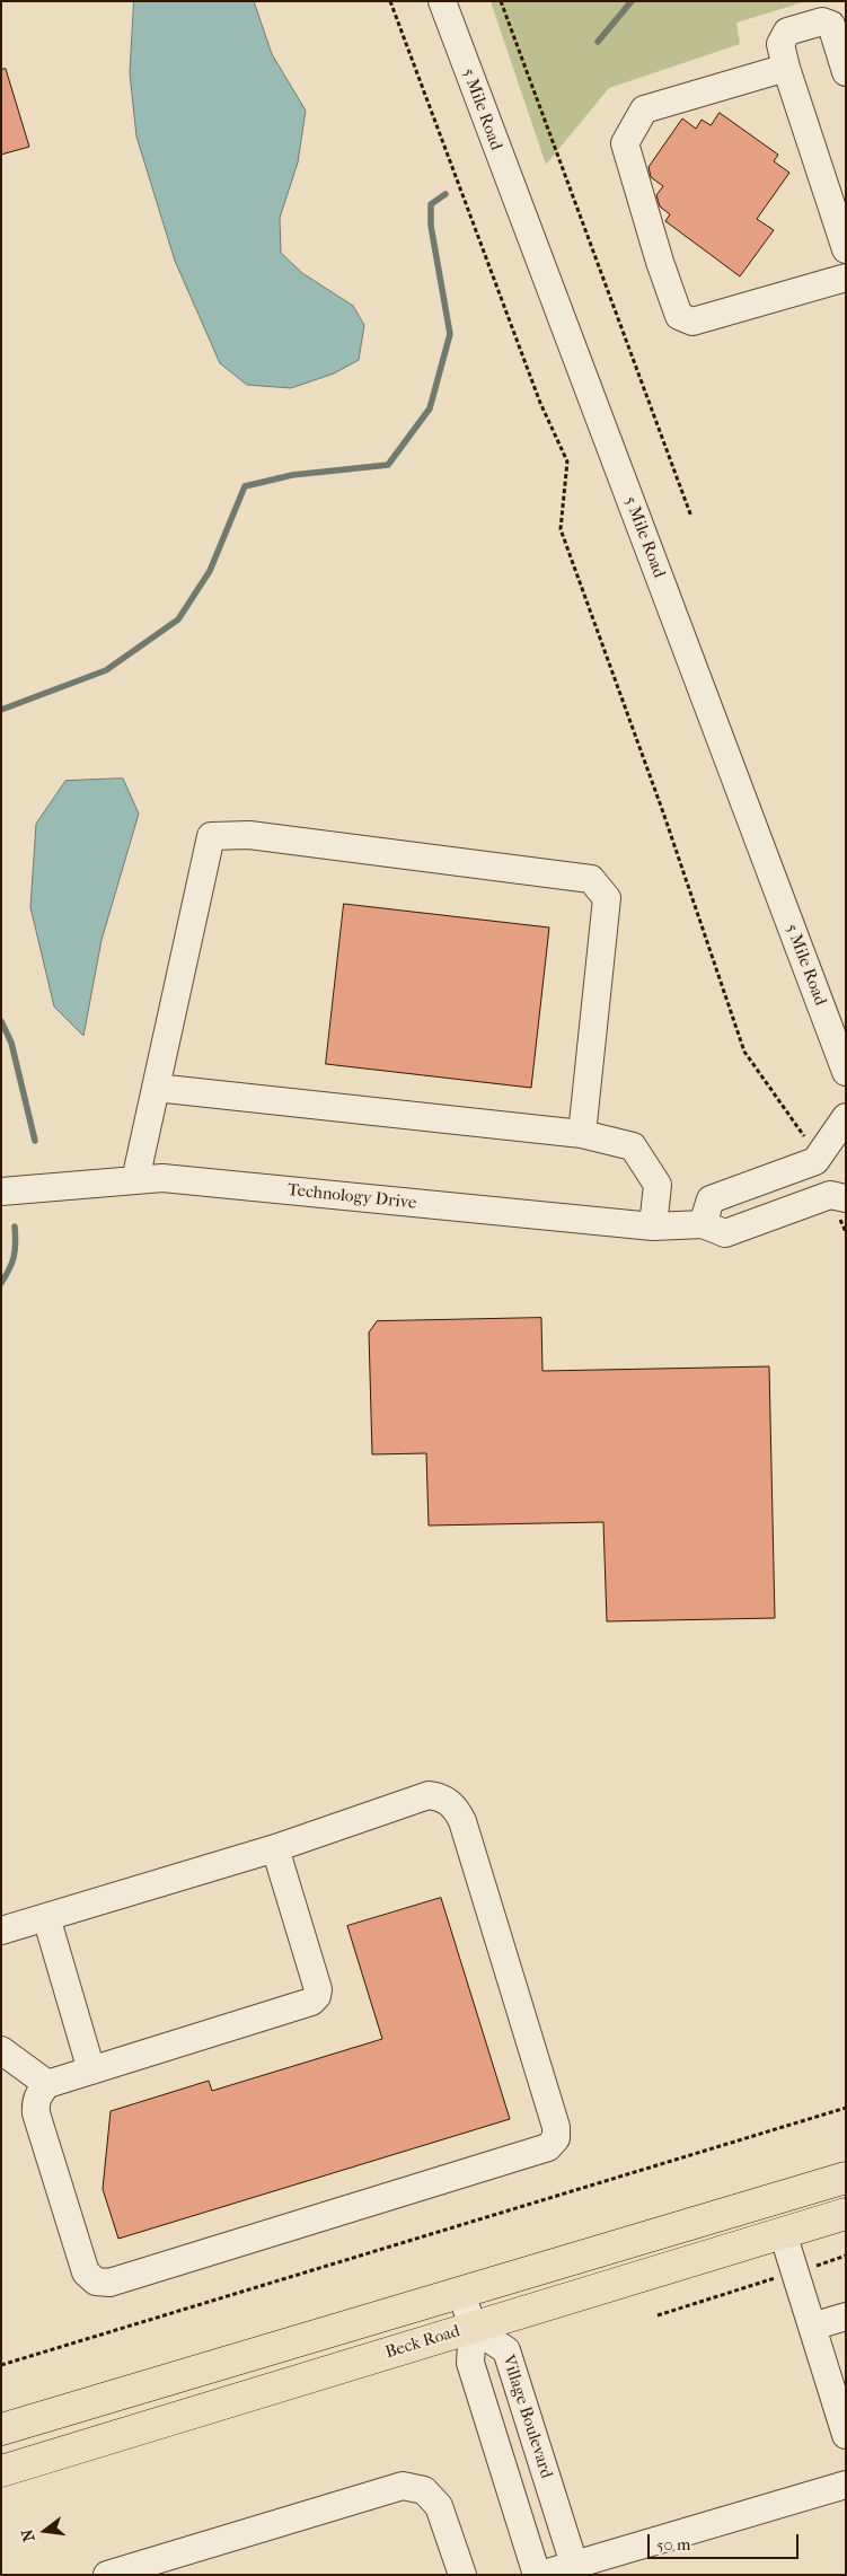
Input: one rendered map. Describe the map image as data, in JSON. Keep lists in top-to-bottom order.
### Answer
{
  "streets": {
    "main road": ["Beck Road"],
    "street": ["5 Mile Road", "Technology Drive", "Village Boulevard"]
  },
  "crossings": [
    ["Beck Road", "Village Boulevard"]
  ],
  "scale_bar": "50 m",
  "north": "left"
}
